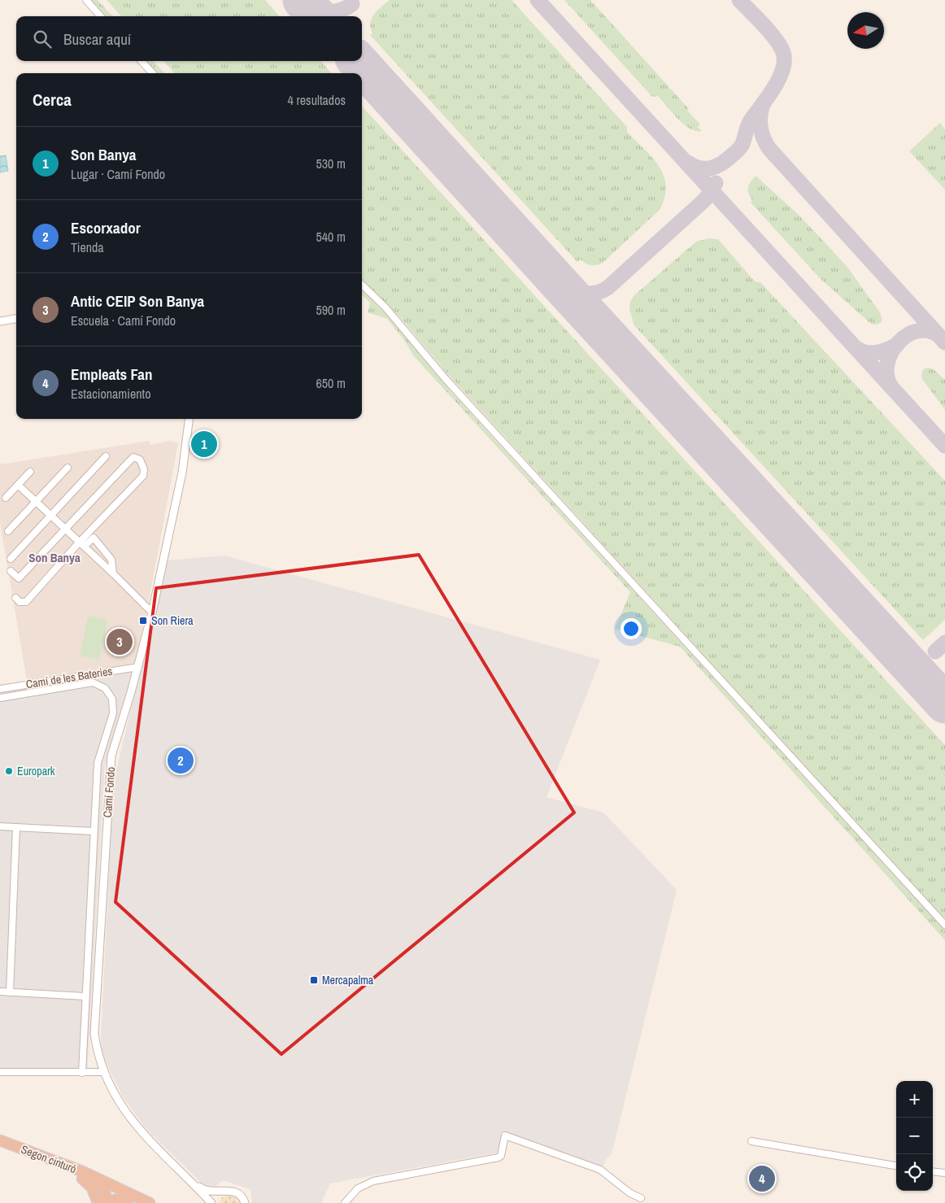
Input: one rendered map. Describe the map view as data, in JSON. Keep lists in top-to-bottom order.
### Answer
{
  "streets": {
    "highway": ["Segon cinturó"],
    "street": ["Camí de les Bateries", "Camí Fondo"]
  },
  "crossings": [
    ["Camí de les Bateries", "Camí Fondo"]
  ],
  "districts": ["Son Banya"],
  "places": {
    "transit": ["Son Riera", "Mercapalma"],
    "other": ["Europark"]
  },
  "north": "left",
  "page": {
    "search": "Buscar aquí",
    "heading": ["Cerca", "4 resultados"],
    "list": [
      {
        "mark": "1",
        "name": "Son Banya",
        "note": "Lugar · Camí Fondo",
        "value": "530 m"
      },
      {
        "mark": "2",
        "name": "Escorxador",
        "note": "Tienda",
        "value": "540 m"
      },
      {
        "mark": "3",
        "name": "Antic CEIP Son Banya",
        "note": "Escuela · Camí Fondo",
        "value": "590 m"
      },
      {
        "mark": "4",
        "name": "Empleats Fan",
        "note": "Estacionamiento",
        "value": "650 m"
      }
    ],
    "pins": [
      "1",
      "3",
      "2",
      "4"
    ],
    "map_buttons": ["+", "−"]
  }
}
